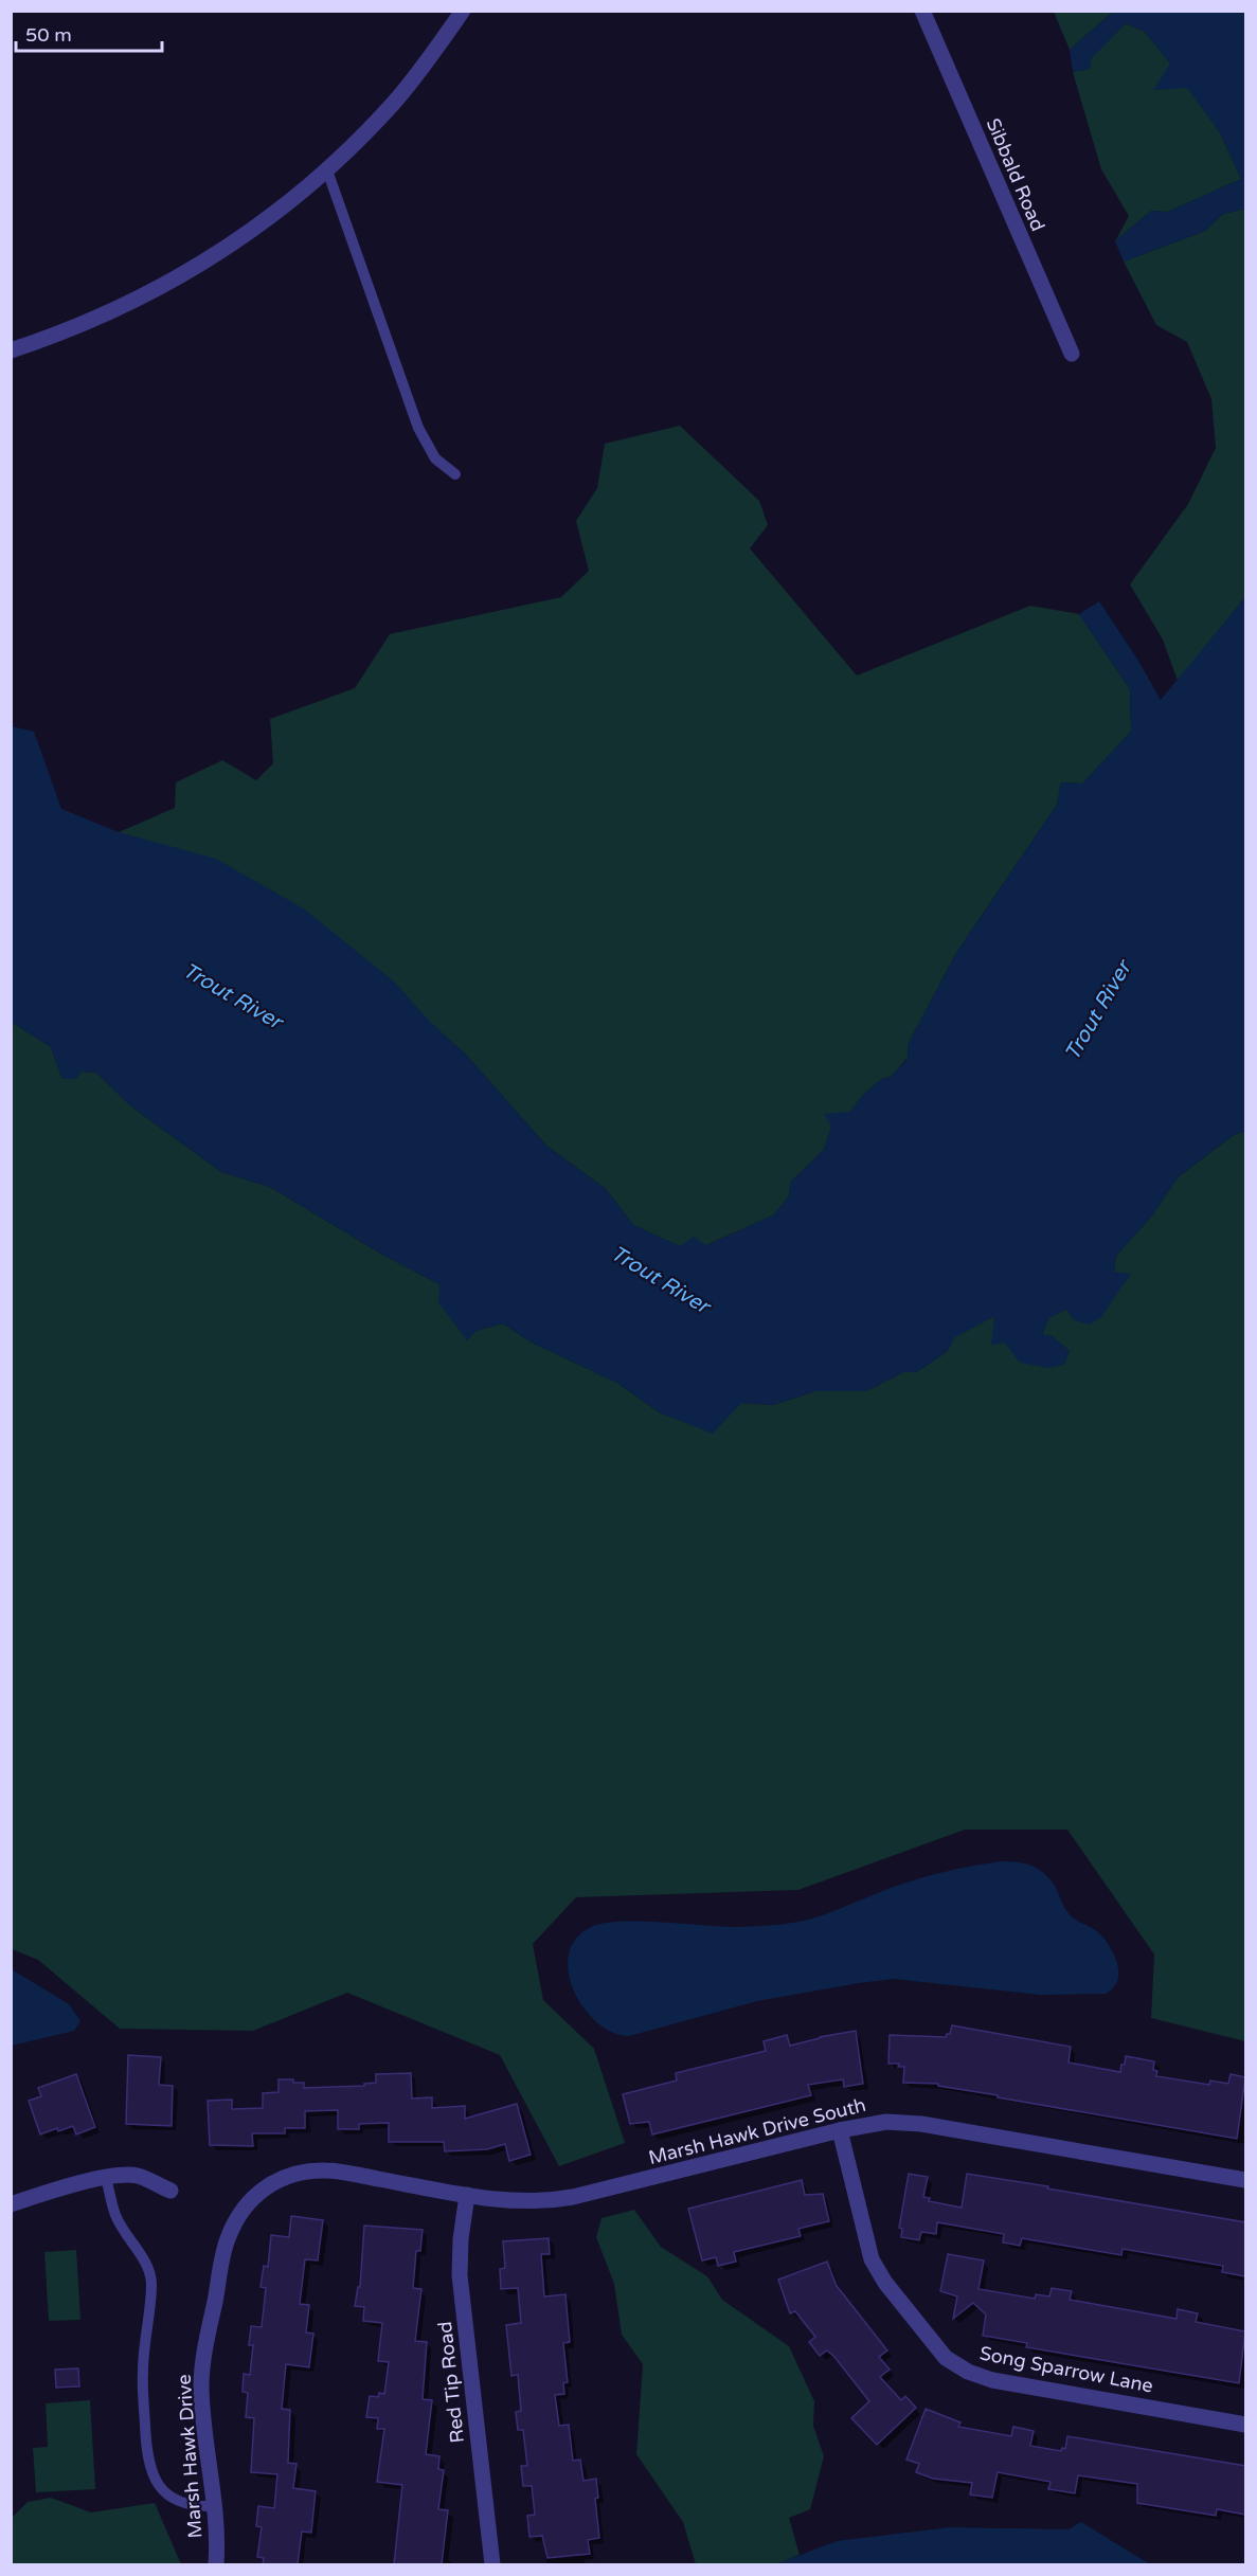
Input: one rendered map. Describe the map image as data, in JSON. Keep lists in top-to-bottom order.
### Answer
{
  "streets": {
    "street": [
      "Sibbald Road",
      "Marsh Hawk Drive South",
      "Song Sparrow Lane",
      "Red Tip Road",
      "Marsh Hawk Drive"
    ]
  },
  "crossings": [
    ["Marsh Hawk Drive South", "Song Sparrow Lane"],
    ["Marsh Hawk Drive South", "Red Tip Road"],
    ["Marsh Hawk Drive South", "Marsh Hawk Drive"]
  ],
  "water": ["Trout River"],
  "scale_bar": "50 m"
}
